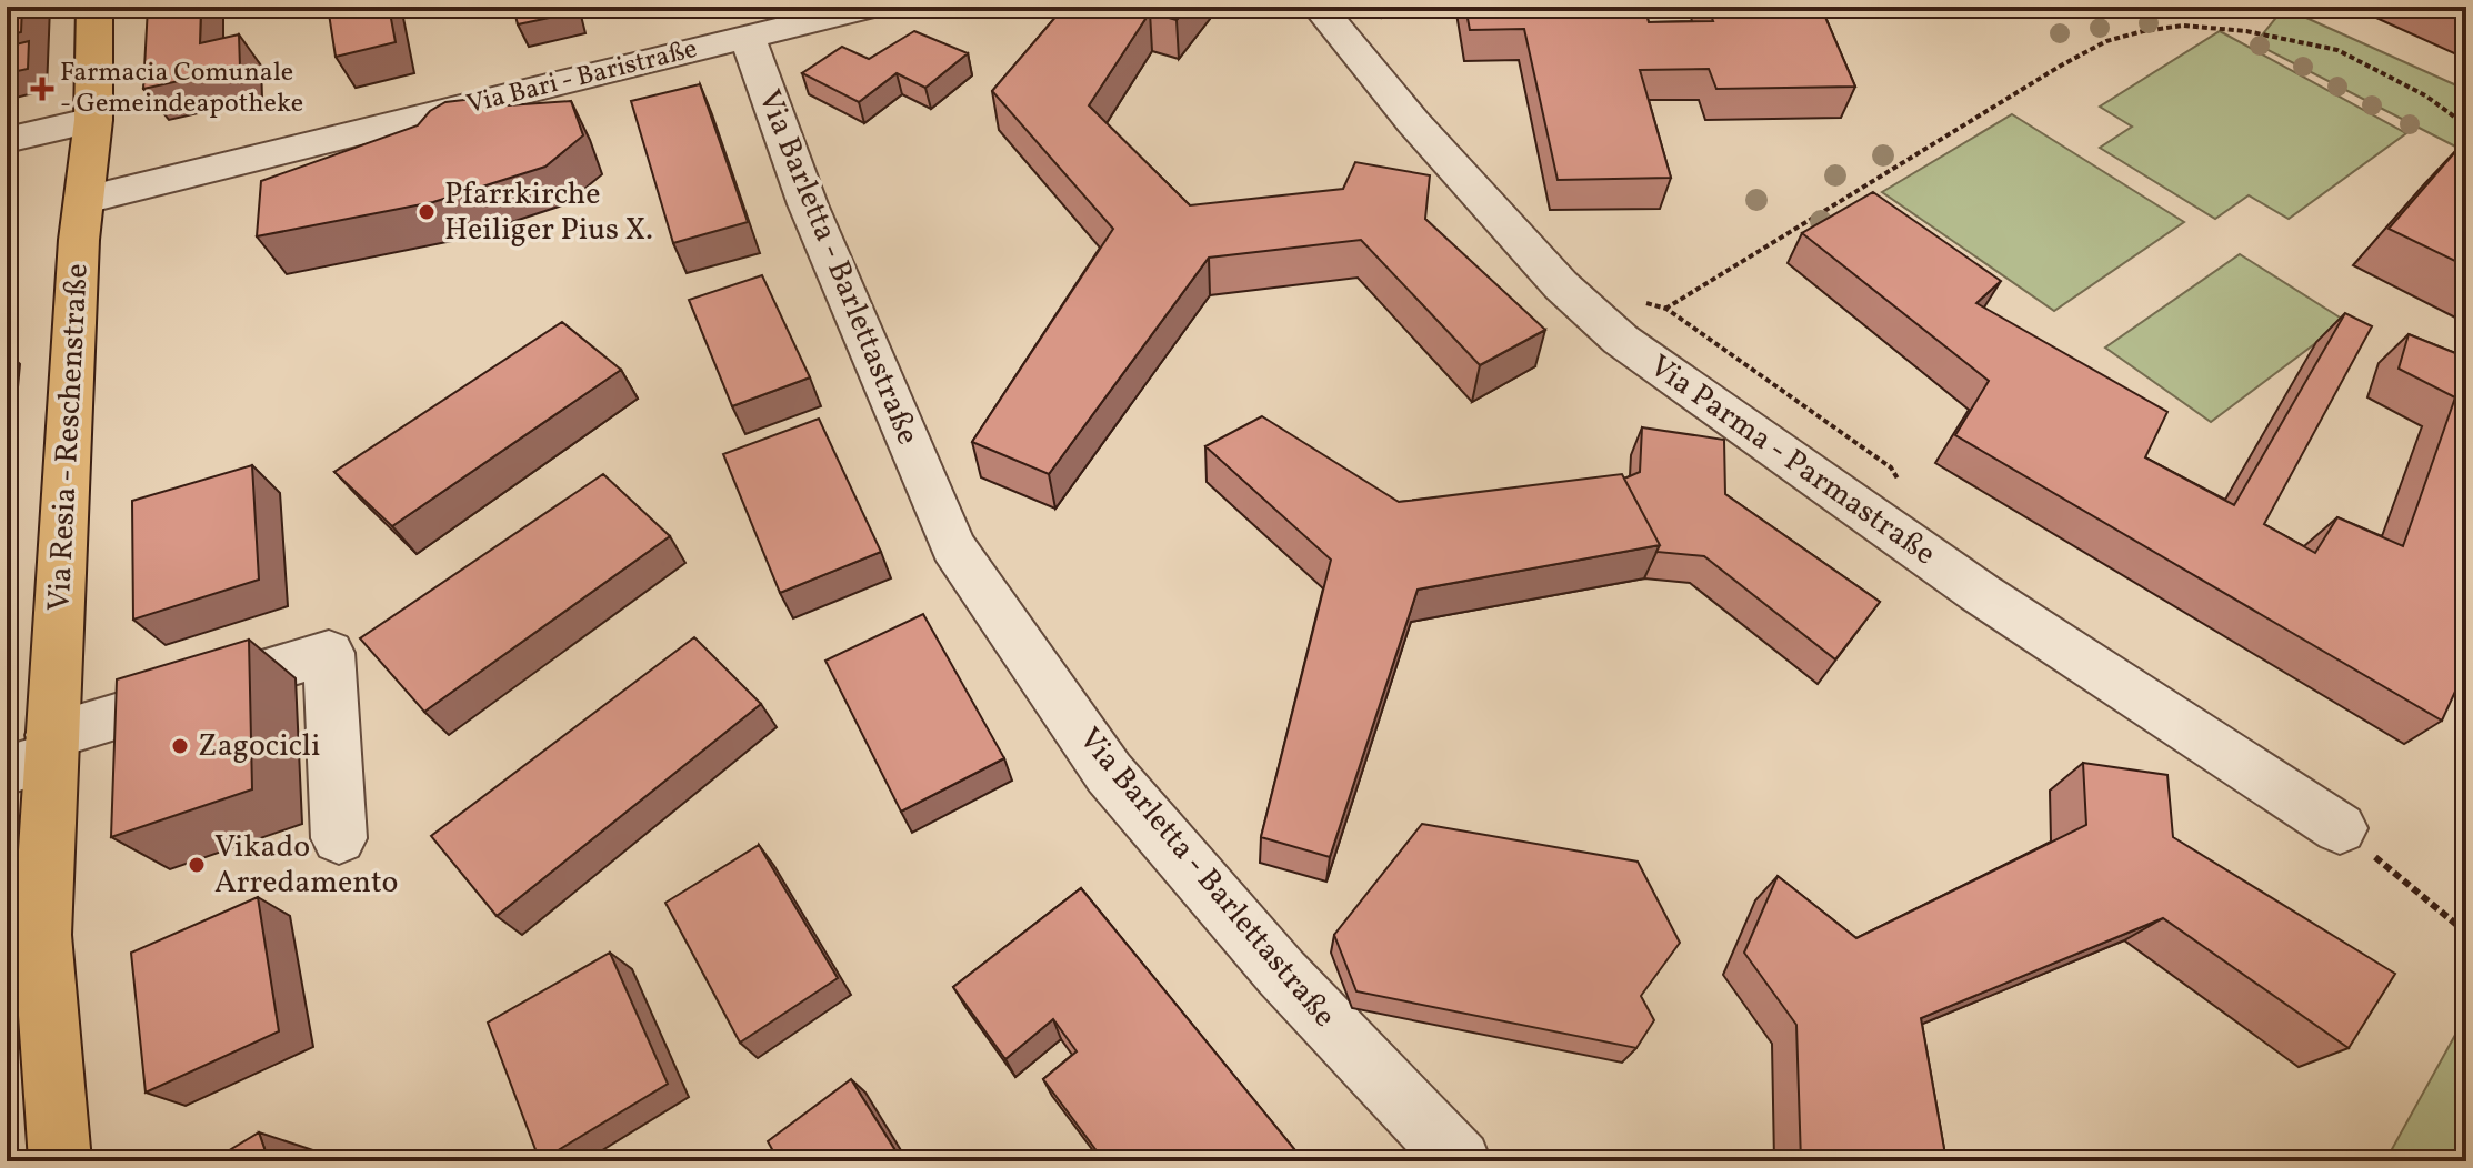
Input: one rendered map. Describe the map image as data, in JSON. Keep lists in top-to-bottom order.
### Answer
{
  "streets": {
    "main road": ["Via Resia - Reschenstraße"],
    "street": ["Via Bari - Baristraße", "Via Barletta - Barlettastraße", "Via Parma - Parmastraße"]
  },
  "crossings": [
    ["Via Bari - Baristraße", "Via Barletta - Barlettastraße"],
    ["Via Bari - Baristraße", "Via Resia - Reschenstraße"]
  ],
  "places": {
    "health": ["Farmacia Comunale - Gemeindeapotheke"],
    "other": ["Pfarrkirche Heiliger Pius X.", "Zagocicli", "Vikado Arredamento"]
  }
}
